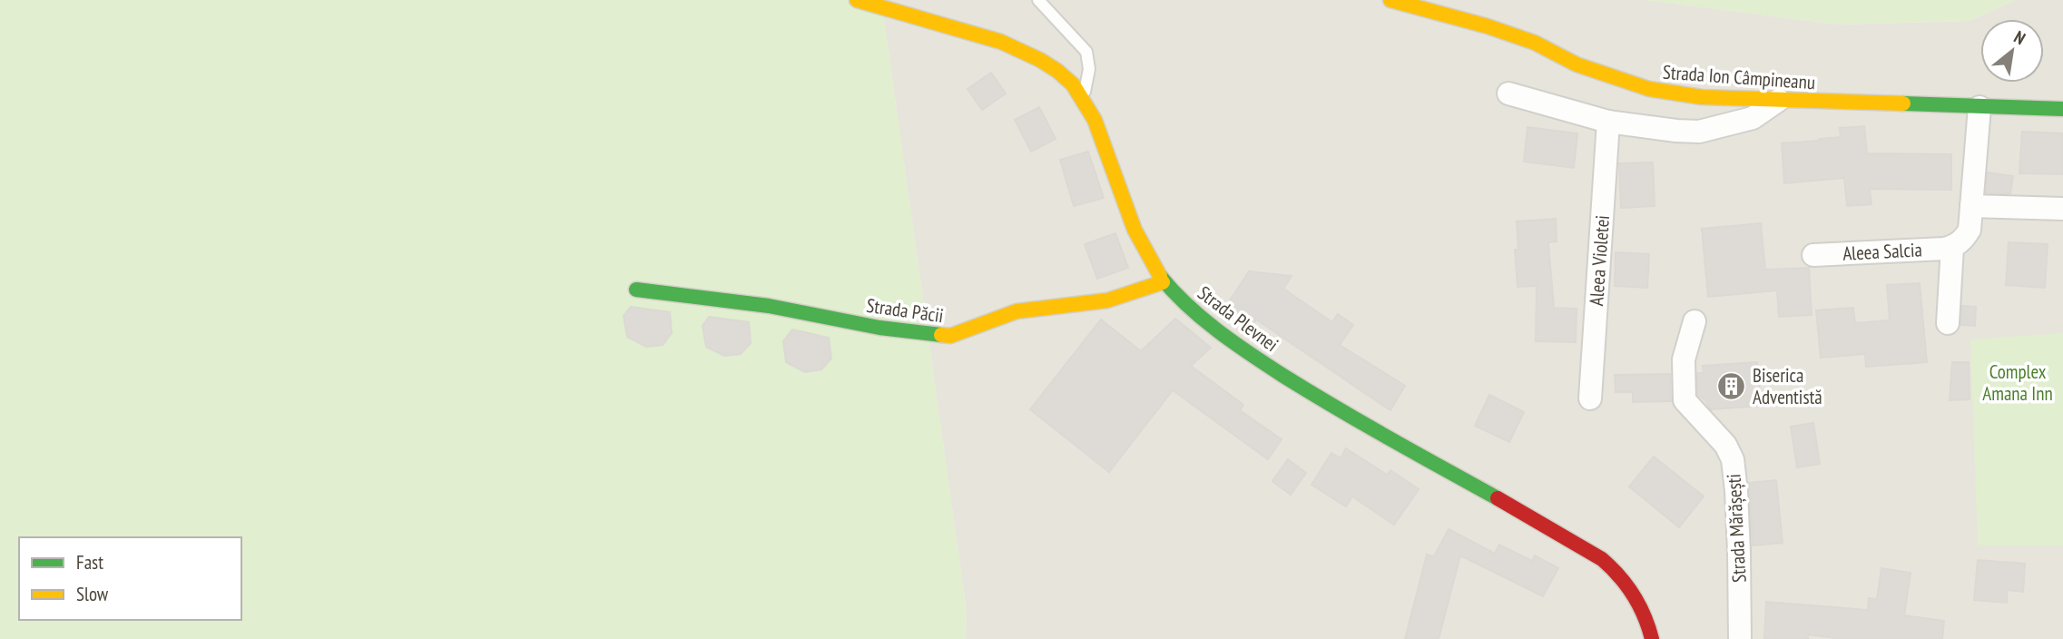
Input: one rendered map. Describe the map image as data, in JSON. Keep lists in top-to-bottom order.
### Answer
{
  "streets": {
    "street": [
      "Strada Ion Câmpineanu",
      "Aleea Salcia",
      "Aleea Violetei",
      "Strada Păcii",
      "Strada Plevnei",
      "Strada Mărășești"
    ]
  },
  "crossings": [
    ["Strada Păcii", "Strada Plevnei"]
  ],
  "parks": ["Complex Amana Inn"],
  "places": {
    "building": ["Biserica Adventistă"]
  },
  "legend": ["Fast", "Slow"],
  "north": "top right"
}
